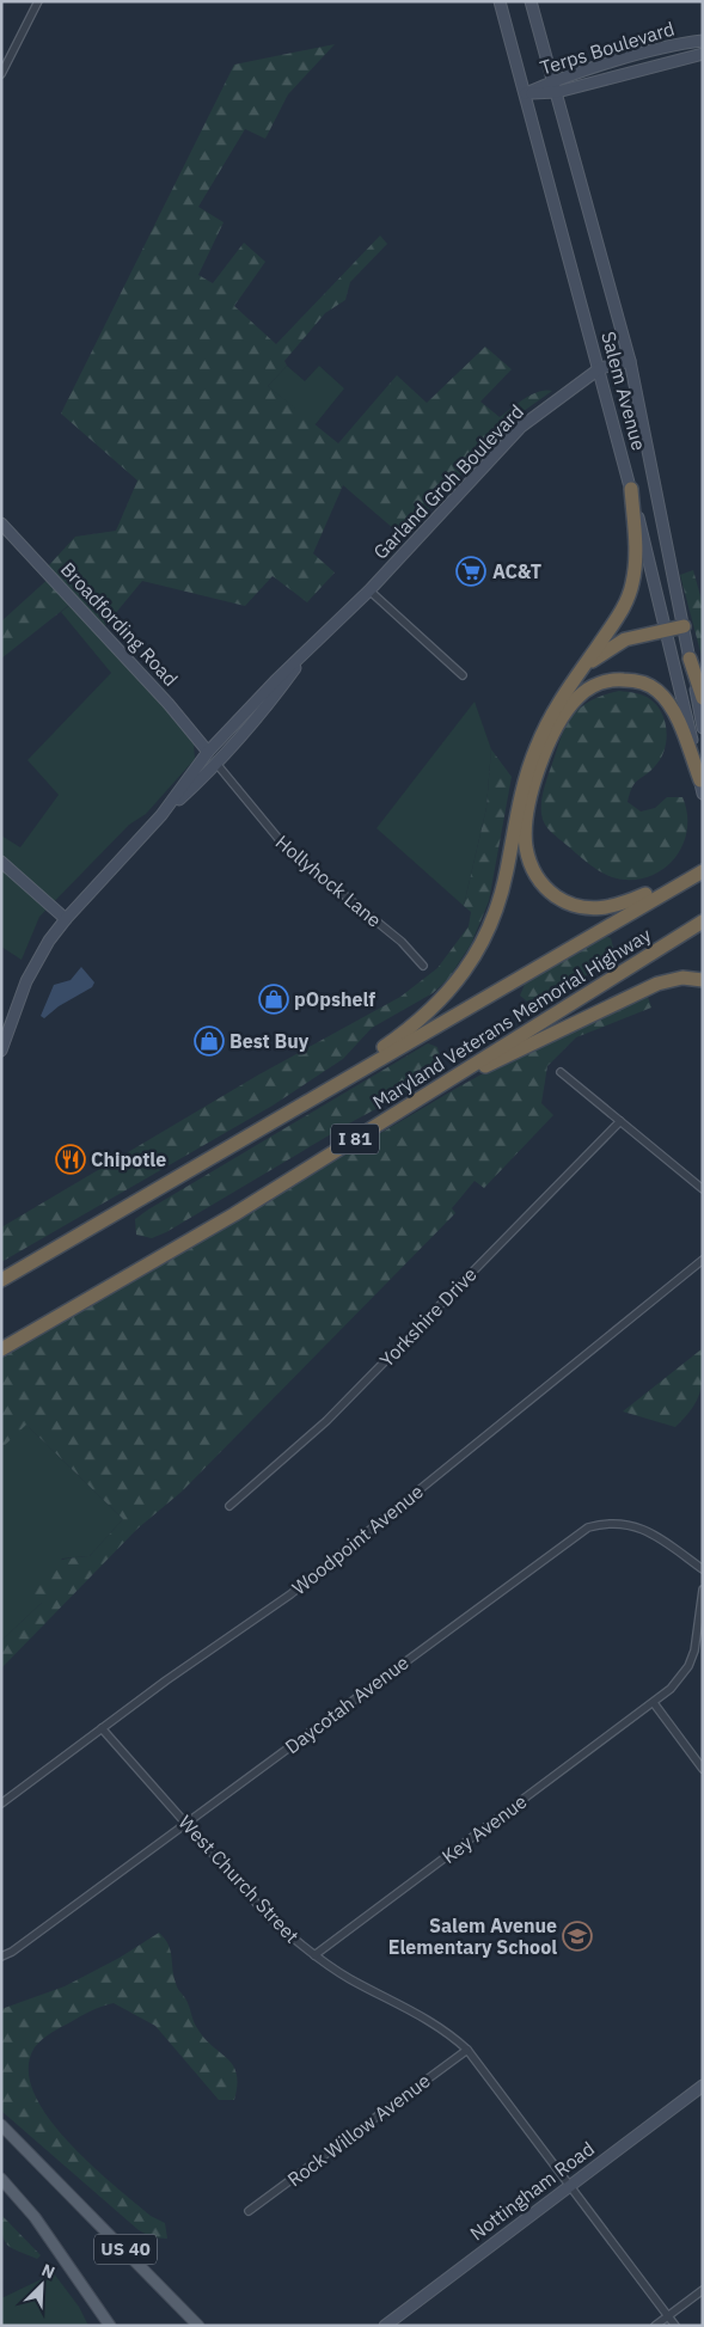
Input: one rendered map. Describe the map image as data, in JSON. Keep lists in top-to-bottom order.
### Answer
{
  "streets": {
    "highway": ["Maryland Veterans Memorial Highway", "I 81"],
    "main road": ["US 40"],
    "street": [
      "Terps Boulevard",
      "Salem Avenue",
      "Garland Groh Boulevard",
      "Broadfording Road",
      "Hollyhock Lane",
      "Yorkshire Drive",
      "Woodpoint Avenue",
      "Daycotah Avenue",
      "Key Avenue",
      "West Church Street",
      "Rock Willow Avenue",
      "Nottingham Road"
    ]
  },
  "crossings": [
    ["Terps Boulevard", "Salem Avenue"],
    ["Salem Avenue", "Garland Groh Boulevard"],
    ["Garland Groh Boulevard", "Broadfording Road"],
    ["Garland Groh Boulevard", "Hollyhock Lane"],
    ["Woodpoint Avenue", "West Church Street"],
    ["Daycotah Avenue", "West Church Street"],
    ["Key Avenue", "West Church Street"],
    ["West Church Street", "Rock Willow Avenue"],
    ["West Church Street", "Nottingham Road"]
  ],
  "places": {
    "supermarket": ["AC&T"],
    "shop": ["pOpshelf", "Best Buy"],
    "restaurant": ["Chipotle"],
    "school or university": ["Salem Avenue Elementary School"]
  },
  "north": "top right"
}
